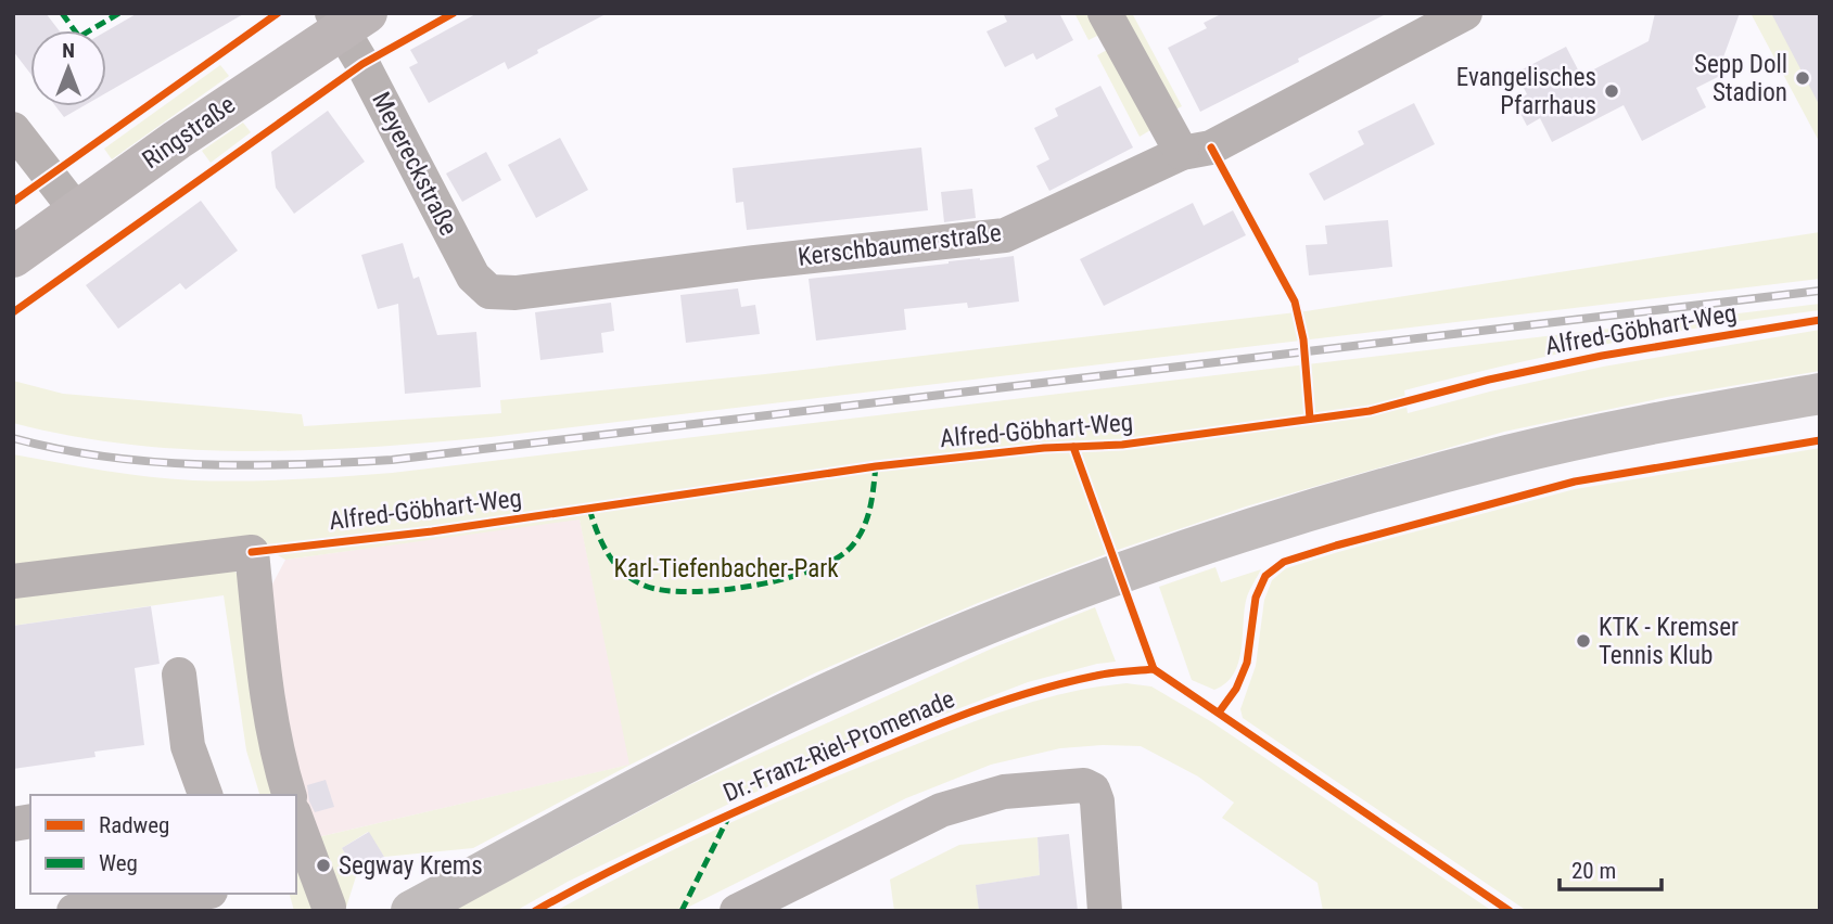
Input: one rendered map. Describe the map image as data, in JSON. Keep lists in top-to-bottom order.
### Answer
{
  "streets": {
    "main road": ["Ringstraße"],
    "street": ["Meyereckstraße", "Kerschbaumerstraße"],
    "cycle path": ["Alfred-Göbhart-Weg", "Dr.-Franz-Riel-Promenade"]
  },
  "crossings": [
    ["Ringstraße", "Meyereckstraße"],
    ["Meyereckstraße", "Kerschbaumerstraße"]
  ],
  "parks": ["Karl-Tiefenbacher-Park"],
  "places": [
    "Sepp Doll Stadion",
    "Evangelisches Pfarrhaus",
    "KTK - Kremser Tennis Klub",
    "Segway Krems"
  ],
  "legend": ["Radweg", "Weg"],
  "scale_bar": "20 m",
  "north": "top"
}
